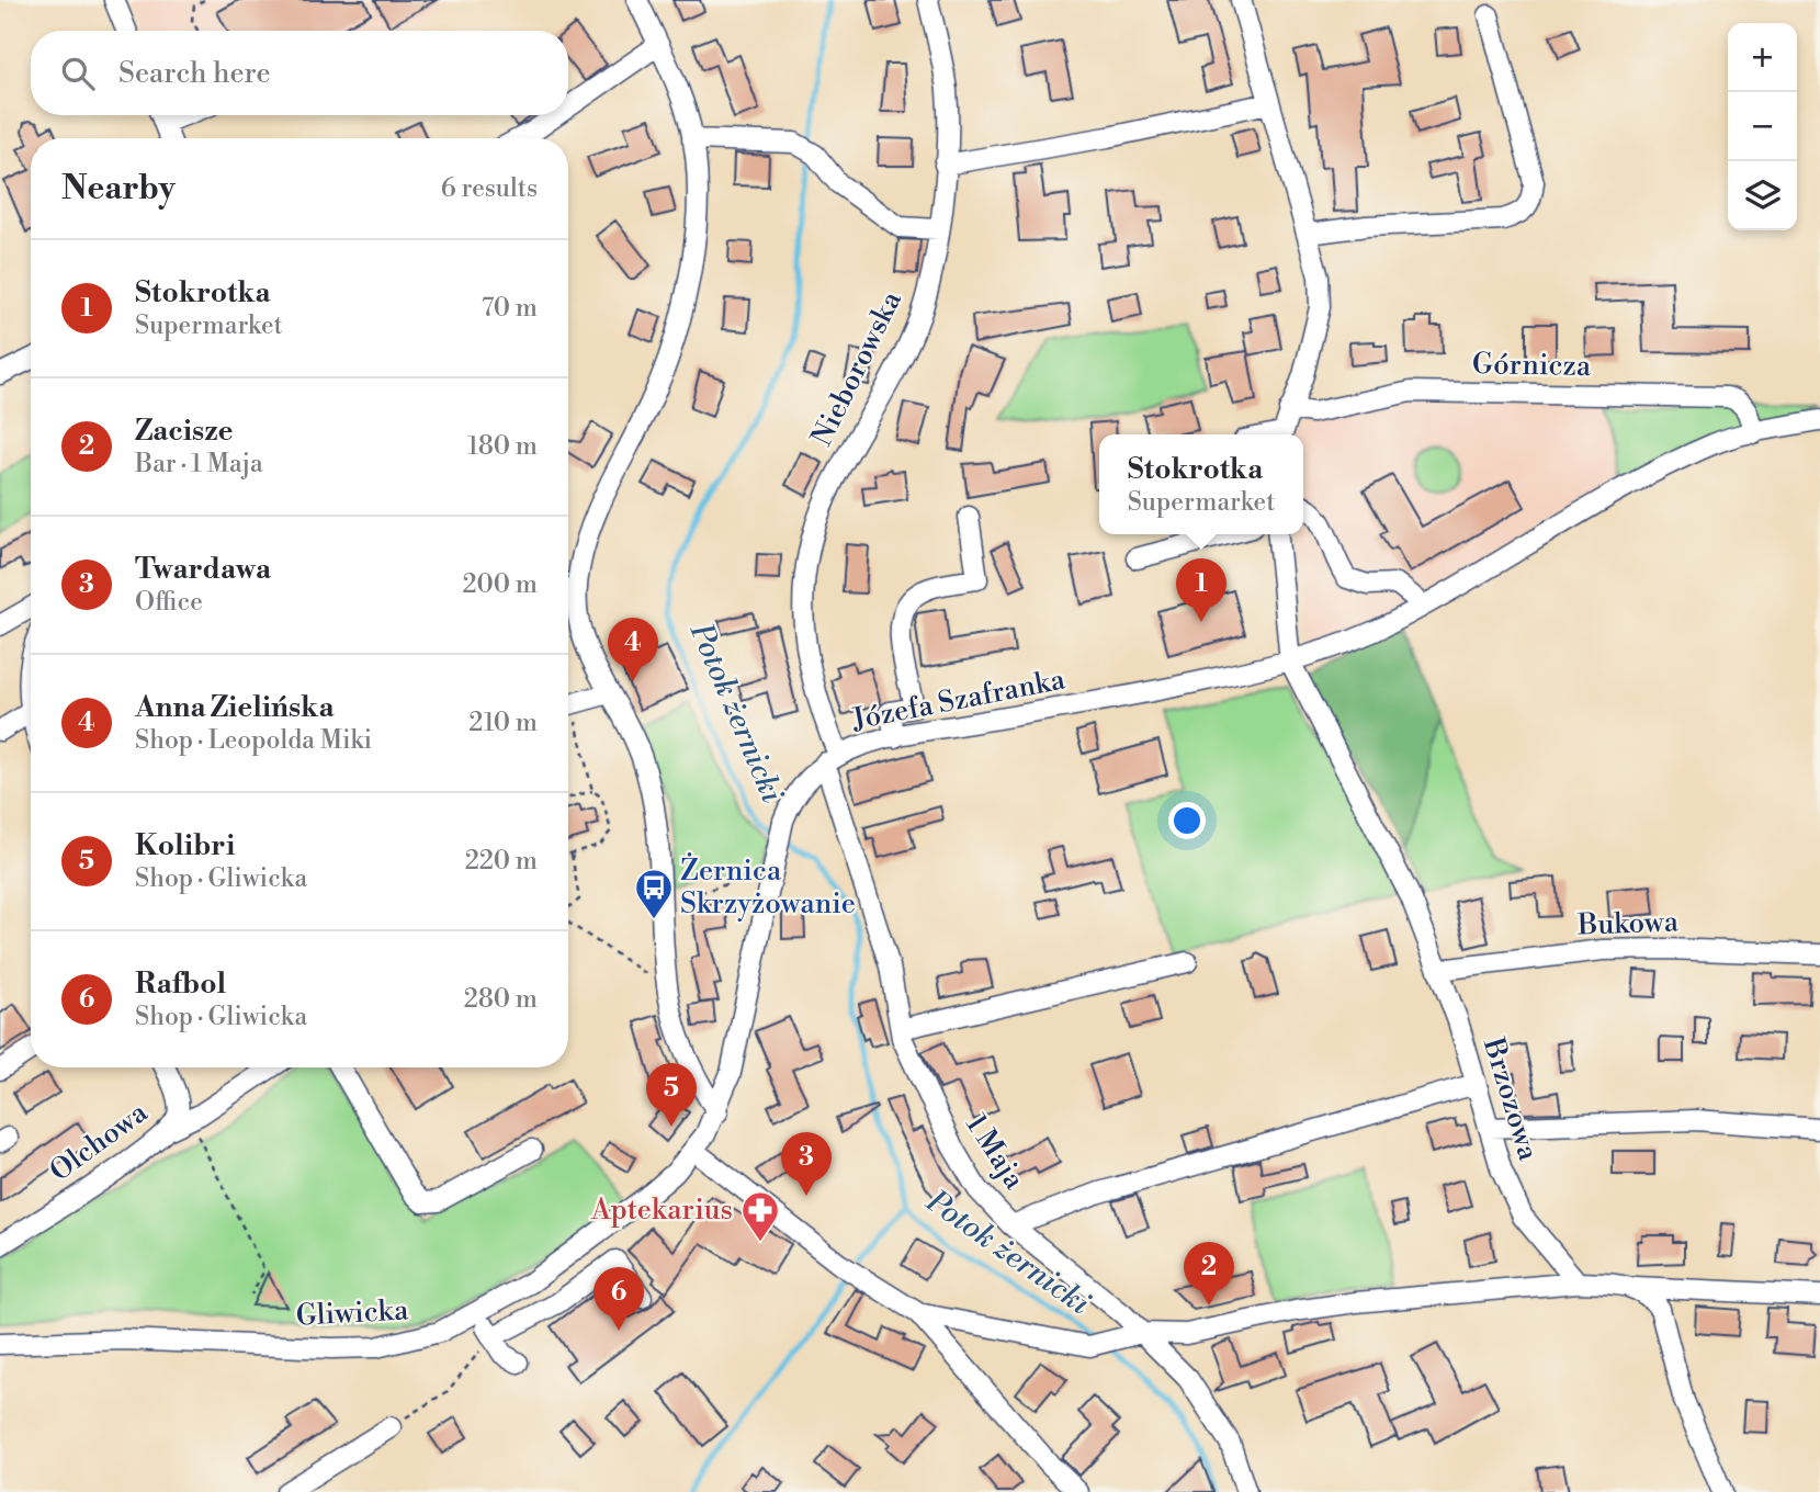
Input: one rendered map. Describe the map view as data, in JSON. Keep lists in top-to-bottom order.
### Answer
{
  "streets": {
    "street": [
      "Górnicza",
      "Nieborowska",
      "Józefa Szafranka",
      "Bukowa",
      "Brzozowa",
      "Olchowa",
      "1 Maja",
      "Gliwicka"
    ]
  },
  "crossings": [
    ["Górnicza", "Józefa Szafranka"],
    ["Nieborowska", "Józefa Szafranka"],
    ["Nieborowska", "1 Maja"],
    ["Józefa Szafranka", "Brzozowa"],
    ["Józefa Szafranka", "1 Maja"],
    ["Józefa Szafranka", "Gliwicka"],
    ["Bukowa", "Brzozowa"]
  ],
  "water": ["Potok żernicki"],
  "places": {
    "bus stop": ["Żernica Skrzyżowanie"],
    "pharmacy": ["Aptekarius"]
  },
  "page": {
    "map_buttons": ["+", "−"],
    "search": "Search here",
    "heading": ["Nearby", "6 results"],
    "list": [
      {
        "mark": "1",
        "name": "Stokrotka",
        "note": "Supermarket",
        "value": "70 m"
      },
      {
        "mark": "2",
        "name": "Zacisze",
        "note": "Bar · 1 Maja",
        "value": "180 m"
      },
      {
        "mark": "3",
        "name": "Twardawa",
        "note": "Office",
        "value": "200 m"
      },
      {
        "mark": "4",
        "name": "Anna Zielińska",
        "note": "Shop · Leopolda Miki",
        "value": "210 m"
      },
      {
        "mark": "5",
        "name": "Kolibri",
        "note": "Shop · Gliwicka",
        "value": "220 m"
      },
      {
        "mark": "6",
        "name": "Rafbol",
        "note": "Shop · Gliwicka",
        "value": "280 m"
      }
    ],
    "popup": ["Stokrotka", "Supermarket"],
    "pins": [
      "1",
      "4",
      "5",
      "3",
      "2",
      "6"
    ]
  }
}
